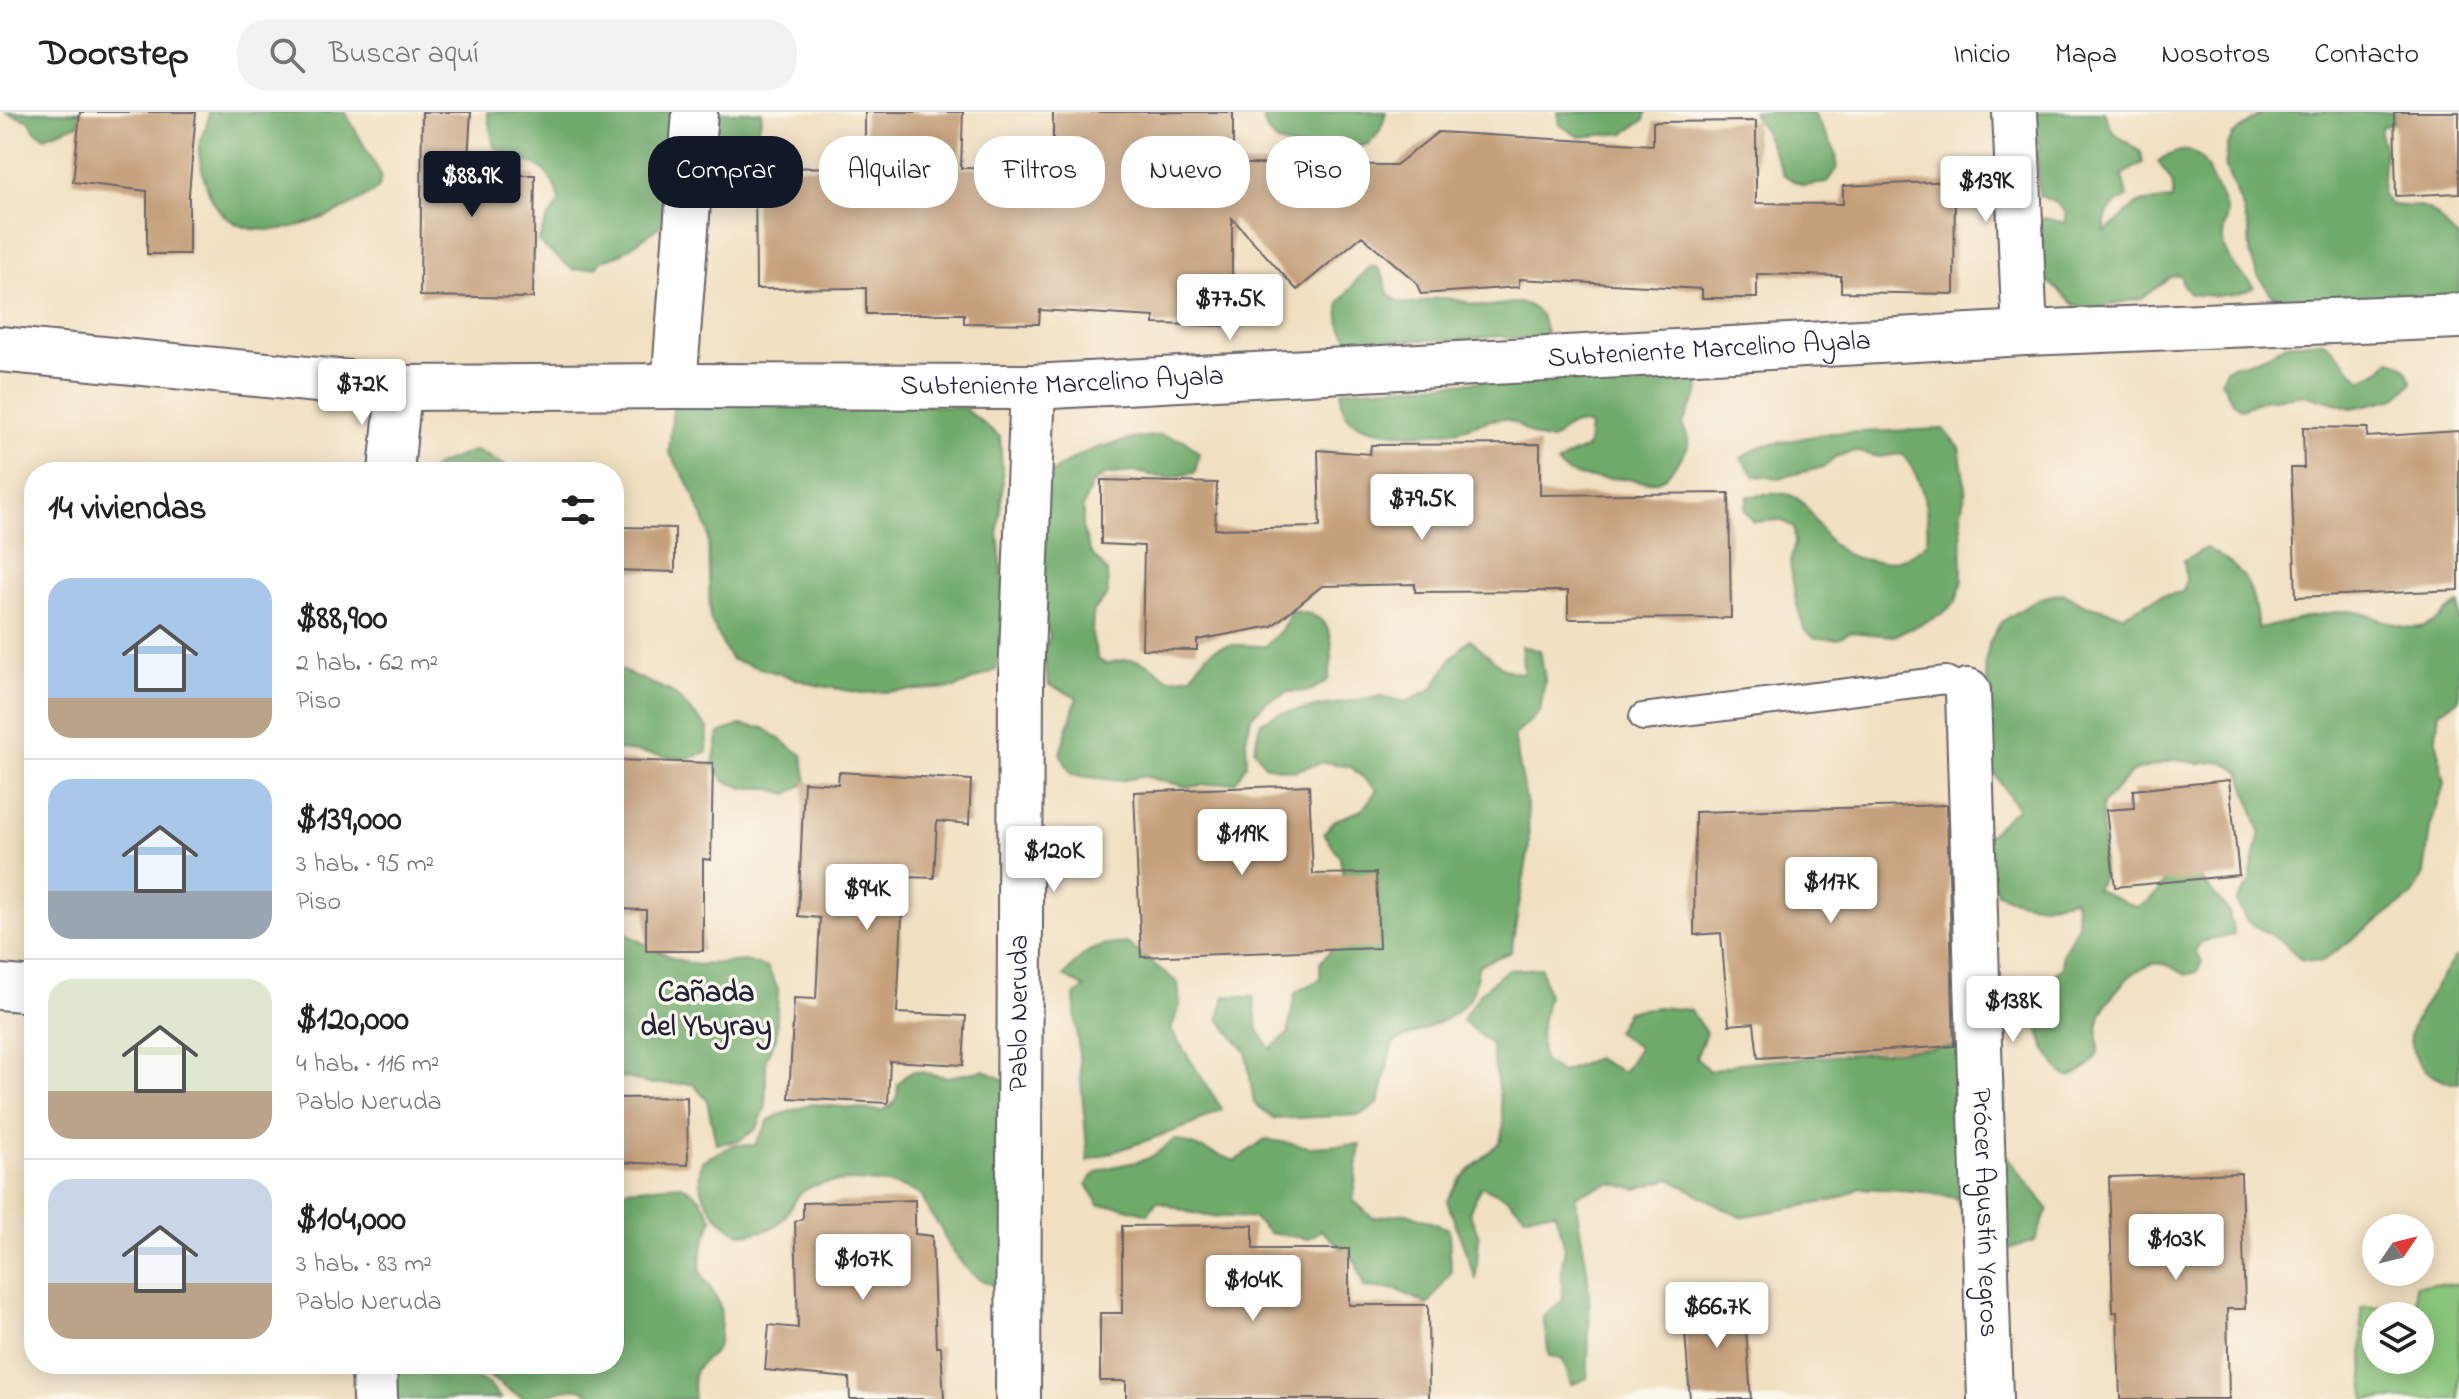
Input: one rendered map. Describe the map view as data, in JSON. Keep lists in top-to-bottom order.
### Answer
{
  "streets": {
    "street": ["Subteniente Marcelino Ayala", "Pablo Neruda", "Prócer Agustín Yegros"]
  },
  "crossings": [
    ["Subteniente Marcelino Ayala", "Pablo Neruda"]
  ],
  "districts": ["Cañada del Ybyray"],
  "north": "top right",
  "page": {
    "header": "Doorstep",
    "search": "Buscar aquí",
    "nav": [
      "Inicio",
      "Mapa",
      "Nosotros",
      "Contacto"
    ],
    "chip": [
      "Comprar",
      "Alquilar",
      "Filtros",
      "Nuevo",
      "Piso"
    ],
    "price": [
      "$88.9K",
      "$139K",
      "$77.5K",
      "$72K",
      "$79.5K",
      "$119K",
      "$120K",
      "$117K",
      "$94K",
      "$138K",
      "$103K",
      "$107K",
      "$104K",
      "$66.7K"
    ],
    "heading": "14 viviendas",
    "list": [
      {
        "name": "$88,900",
        "note": "2 hab. · 62 m² · Piso"
      },
      {
        "name": "$139,000",
        "note": "3 hab. · 95 m² · Piso"
      },
      {
        "name": "$120,000",
        "note": "4 hab. · 116 m² · Pablo Neruda"
      },
      {
        "name": "$104,000",
        "note": "3 hab. · 83 m² · Pablo Neruda"
      }
    ]
  }
}
